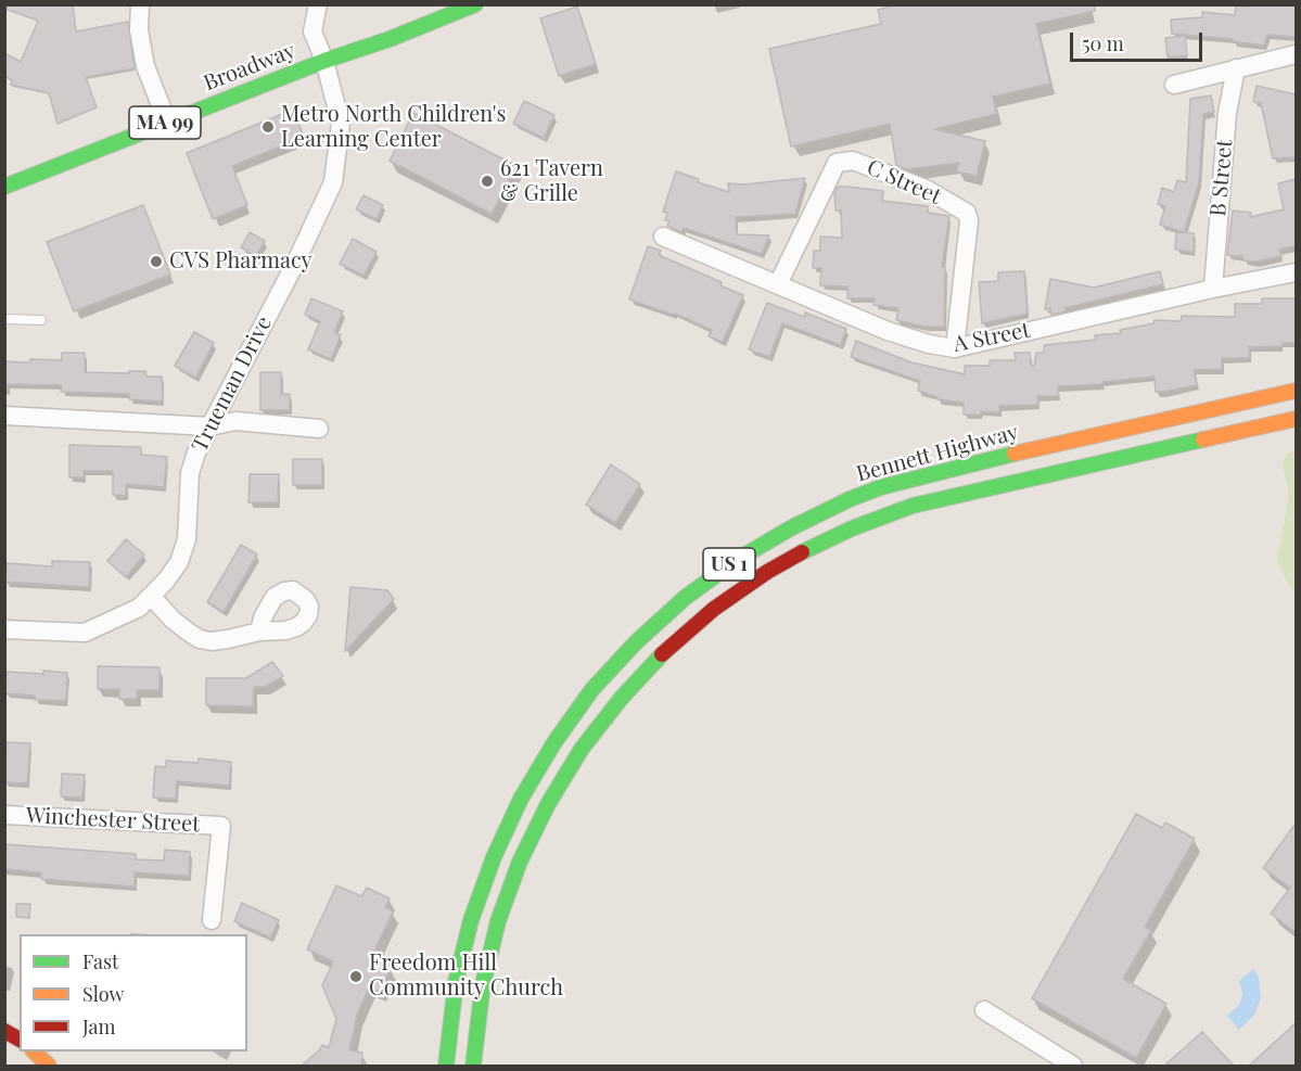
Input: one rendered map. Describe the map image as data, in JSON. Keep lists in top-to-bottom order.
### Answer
{
  "streets": {
    "main road": [
      "Broadway",
      "MA 99",
      "Bennett Highway",
      "US 1"
    ],
    "street": [
      "B Street",
      "C Street",
      "A Street",
      "Trueman Drive",
      "Winchester Street"
    ]
  },
  "crossings": [
    ["Broadway", "Trueman Drive"],
    ["B Street", "A Street"],
    ["C Street", "A Street"]
  ],
  "places": [
    "Metro North Children's Learning Center",
    "621 Tavern & Grille",
    "CVS Pharmacy",
    "Freedom Hill Community Church"
  ],
  "legend": ["Fast", "Slow", "Jam"],
  "scale_bar": "50 m"
}
